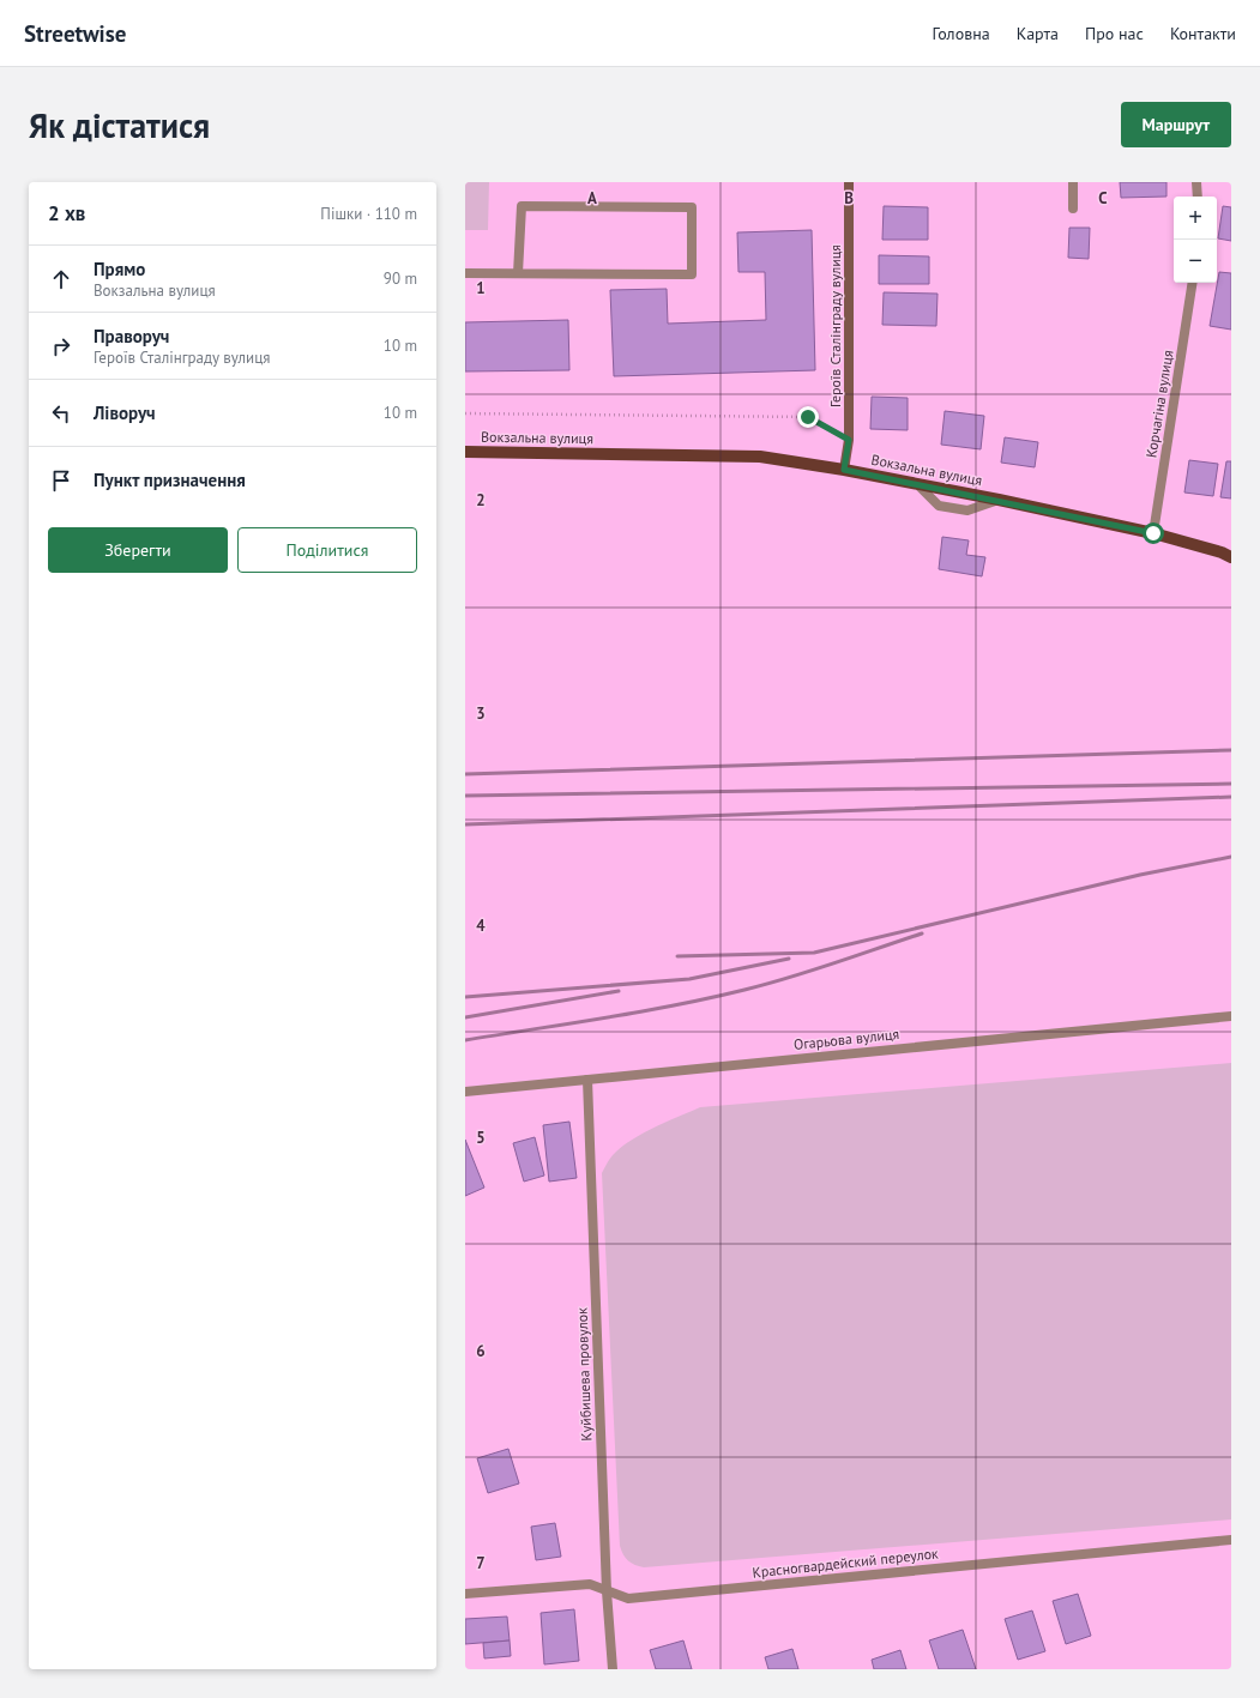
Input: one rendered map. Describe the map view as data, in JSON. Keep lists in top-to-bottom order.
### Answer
{
  "streets": {
    "main road": ["Вокзальна вулиця"],
    "street": [
      "Героїв Сталінграду вулиця",
      "Корчагіна вулиця",
      "Огарьова вулиця",
      "Куйбишева провулок",
      "Красногвардейский переулок"
    ]
  },
  "crossings": [
    ["Героїв Сталінграду вулиця", "Вокзальна вулиця"],
    ["Корчагіна вулиця", "Вокзальна вулиця"],
    ["Огарьова вулиця", "Куйбишева провулок"],
    ["Куйбишева провулок", "Красногвардейский переулок"]
  ],
  "page": {
    "header": "Streetwise",
    "nav": [
      "Головна",
      "Карта",
      "Про нас",
      "Контакти"
    ],
    "buttons": [
      "Маршрут",
      ["Зберегти", "Поділитися"]
    ],
    "title": "Як дістатися",
    "heading": ["2 хв", "Пішки · 110 m"],
    "map_buttons": ["+", "−"],
    "list": [
      ["Прямо", "Вокзальна вулиця", "90 m"],
      ["Праворуч", "Героїв Сталінграду вулиця", "10 m"],
      ["Ліворуч", "10 m"],
      "Пункт призначення"
    ]
  },
  "grid": {
    "columns": ["A", "B", "C"],
    "rows": [
      "1",
      "2",
      "3",
      "4",
      "5",
      "6",
      "7"
    ]
  }
}
